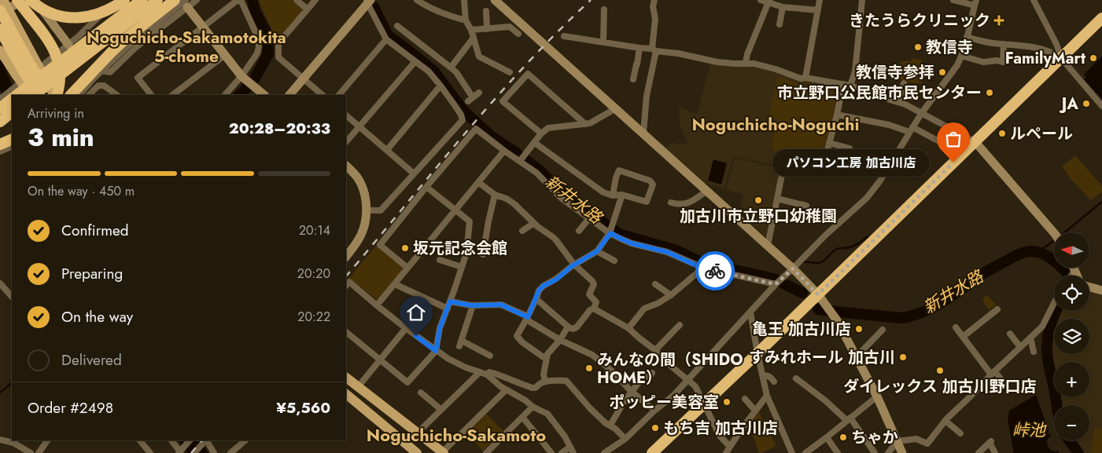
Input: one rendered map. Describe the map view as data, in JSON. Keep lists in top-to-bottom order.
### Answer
{
  "districts": ["Noguchicho-Sakamotokita 5-chome", "Noguchicho-Noguchi", "Noguchicho-Sakamoto"],
  "water": ["新井水路", "峠池"],
  "places": {
    "health": ["きたうらクリニック"],
    "other": [
      "教信寺",
      "FamilyMart",
      "教信寺参拝",
      "市立野口公民館市民センター",
      "JA",
      "ルペール",
      "パソコン工房 加古川店",
      "加古川市立野口幼稚園",
      "坂元記念会館",
      "亀王 加古川店",
      "すみれホール 加古川",
      "みんなの間（SHIDO HOME）",
      "ダイレックス 加古川野口店",
      "ポッピー美容室",
      "もち吉 加古川店",
      "ちゃか"
    ]
  },
  "north": "left",
  "page": {
    "heading": ["3 min", "Arriving in", "20:28–20:33"],
    "panel": ["Order #2498", "¥5,560"],
    "bubble": "パソコン工房 加古川店",
    "bar": "On the way · 450 m",
    "list": [
      ["Confirmed", "20:14"],
      ["Preparing", "20:20"],
      ["On the way", "20:22"],
      "Delivered"
    ],
    "map_buttons": ["+", "−"]
  }
}
